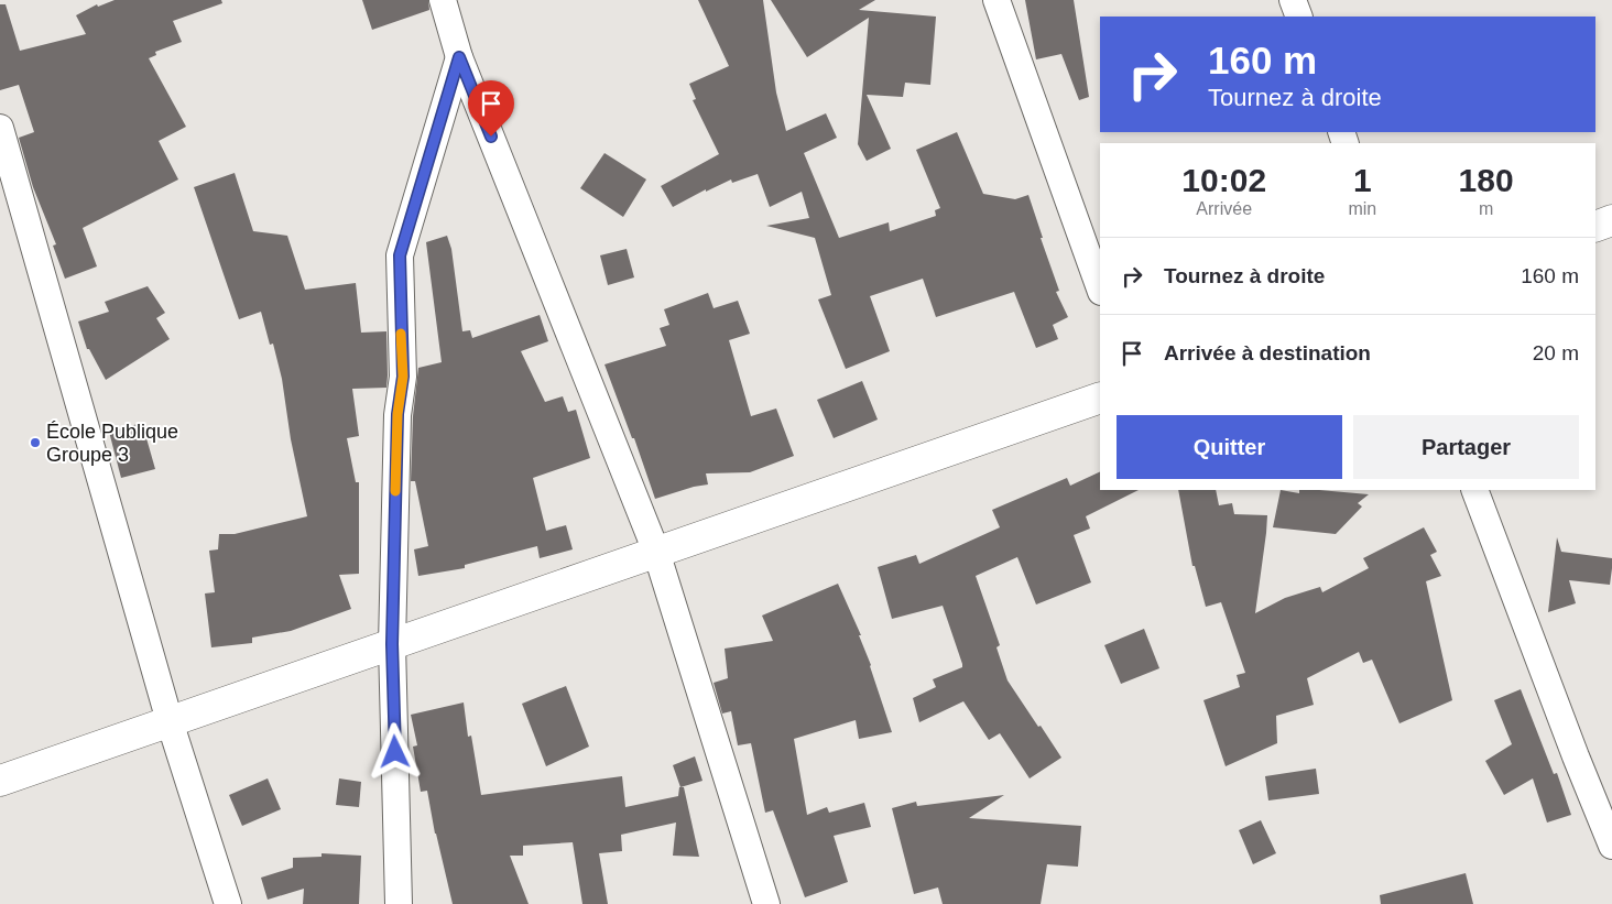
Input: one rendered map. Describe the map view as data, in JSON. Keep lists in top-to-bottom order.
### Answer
{
  "places": ["École Publique Groupe 3"],
  "page": {
    "turn": ["160 m", "Tournez à droite"],
    "eta": [
      "10:02",
      "Arrivée",
      "1",
      "min",
      "180",
      "m"
    ],
    "list": [
      {
        "name": "Tournez à droite",
        "value": "160 m"
      },
      {
        "name": "Arrivée à destination",
        "value": "20 m"
      }
    ],
    "buttons": ["Quitter", "Partager"]
  }
}
